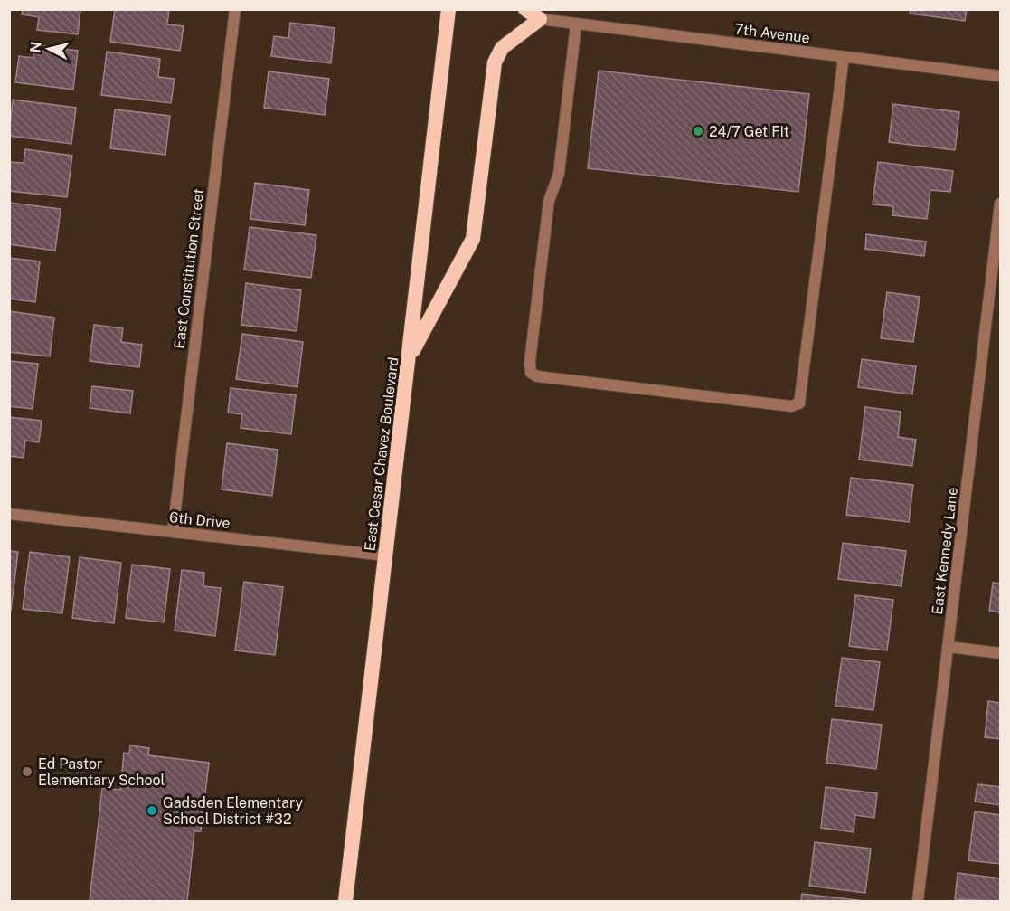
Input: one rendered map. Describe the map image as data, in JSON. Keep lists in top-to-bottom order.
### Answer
{
  "streets": {
    "highway": ["East Cesar Chavez Boulevard"],
    "street": [
      "7th Avenue",
      "East Constitution Street",
      "6th Drive",
      "East Kennedy Lane"
    ]
  },
  "crossings": [
    ["East Constitution Street", "6th Drive"],
    ["East Cesar Chavez Boulevard", "6th Drive"]
  ],
  "places": ["24/7 Get Fit", "Ed Pastor Elementary School", "Gadsden Elementary School District #32"],
  "north": "left"
}
